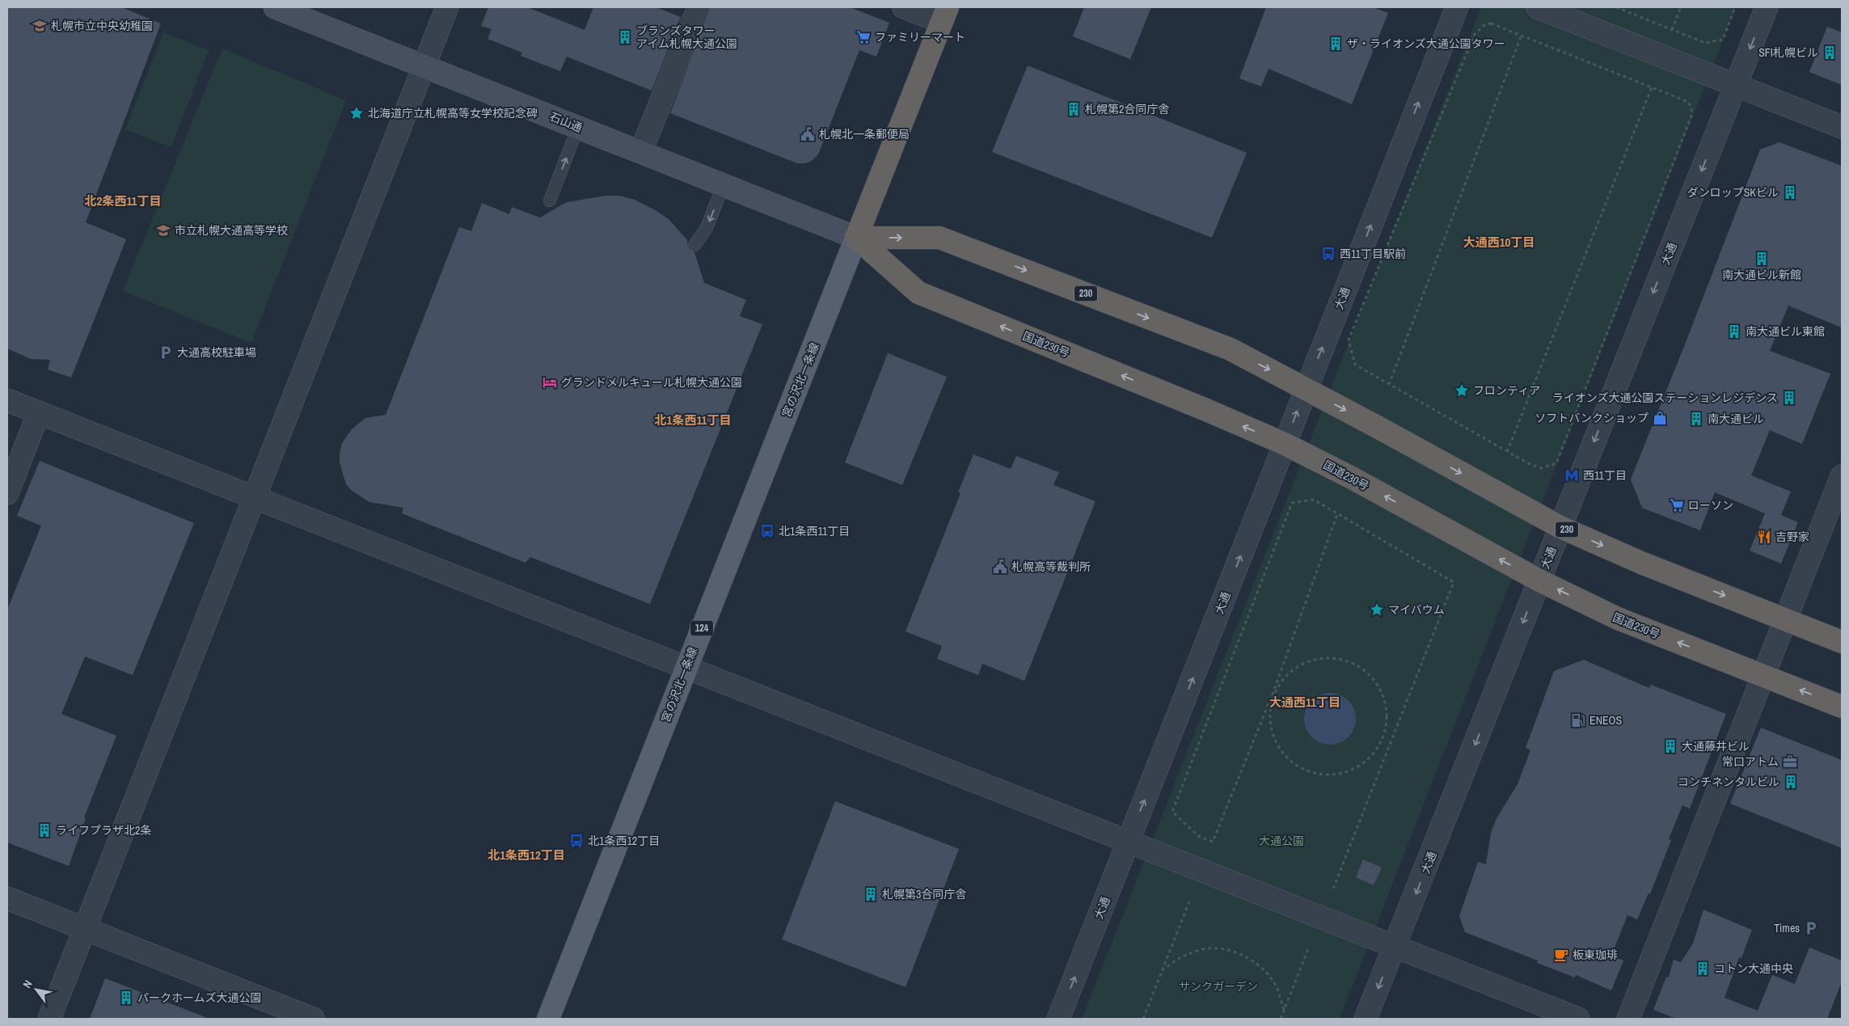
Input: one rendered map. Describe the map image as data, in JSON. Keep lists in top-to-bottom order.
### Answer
{
  "streets": {
    "highway": ["230", "国道230号"],
    "main road": ["石山通", "宮の沢北一条線", "124"],
    "street": ["大通"]
  },
  "crossings": [
    ["石山通", "230"],
    ["石山通", "国道230号"],
    ["石山通", "宮の沢北一条線"],
    ["大通", "230"],
    ["大通", "国道230号"],
    ["230", "国道230号"],
    ["230", "宮の沢北一条線"],
    ["国道230号", "宮の沢北一条線"]
  ],
  "districts": [
    "北2条西11丁目",
    "大通西10丁目",
    "北1条西11丁目",
    "大通西11丁目",
    "北1条西12丁目"
  ],
  "parks": ["大通公園", "サンクガーデン"],
  "places": {
    "school or university": ["札幌市立中央幼稚園", "市立札幌大通高等学校"],
    "building": [
      "ブランズタワー アイム札幌大通公園",
      "ザ・ライオンズ大通公園タワー",
      "SFI札幌ビル",
      "札幌第2合同庁舎",
      "ダンロップSKビル",
      "南大通ビル新館",
      "南大通ビル東館",
      "ライオンズ大通公園ステーションレジデンス",
      "南大通ビル",
      "大通藤井ビル",
      "コンチネンタルビル",
      "ライフプラザ北2条",
      "札幌第3合同庁舎",
      "コトン大通中央",
      "パークホームズ大通公園"
    ],
    "supermarket": ["ファミリーマート", "ローソン"],
    "place": ["北海道庁立札幌高等女学校記念碑", "フロンティア", "マイバウム"],
    "public building": ["札幌北一条郵便局", "札幌高等裁判所"],
    "bus stop": ["西11丁目駅前", "北1条西11丁目", "北1条西12丁目"],
    "parking": ["大通高校駐車場", "Times"],
    "hotel": ["グランドメルキュール札幌大通公園"],
    "shop": ["ソフトバンクショップ"],
    "metro station": ["西11丁目"],
    "restaurant": ["吉野家"],
    "fuel station": ["ENEOS"],
    "office": ["常口アトム"],
    "cafe": ["板東珈琲"]
  },
  "north": "top left"
}
